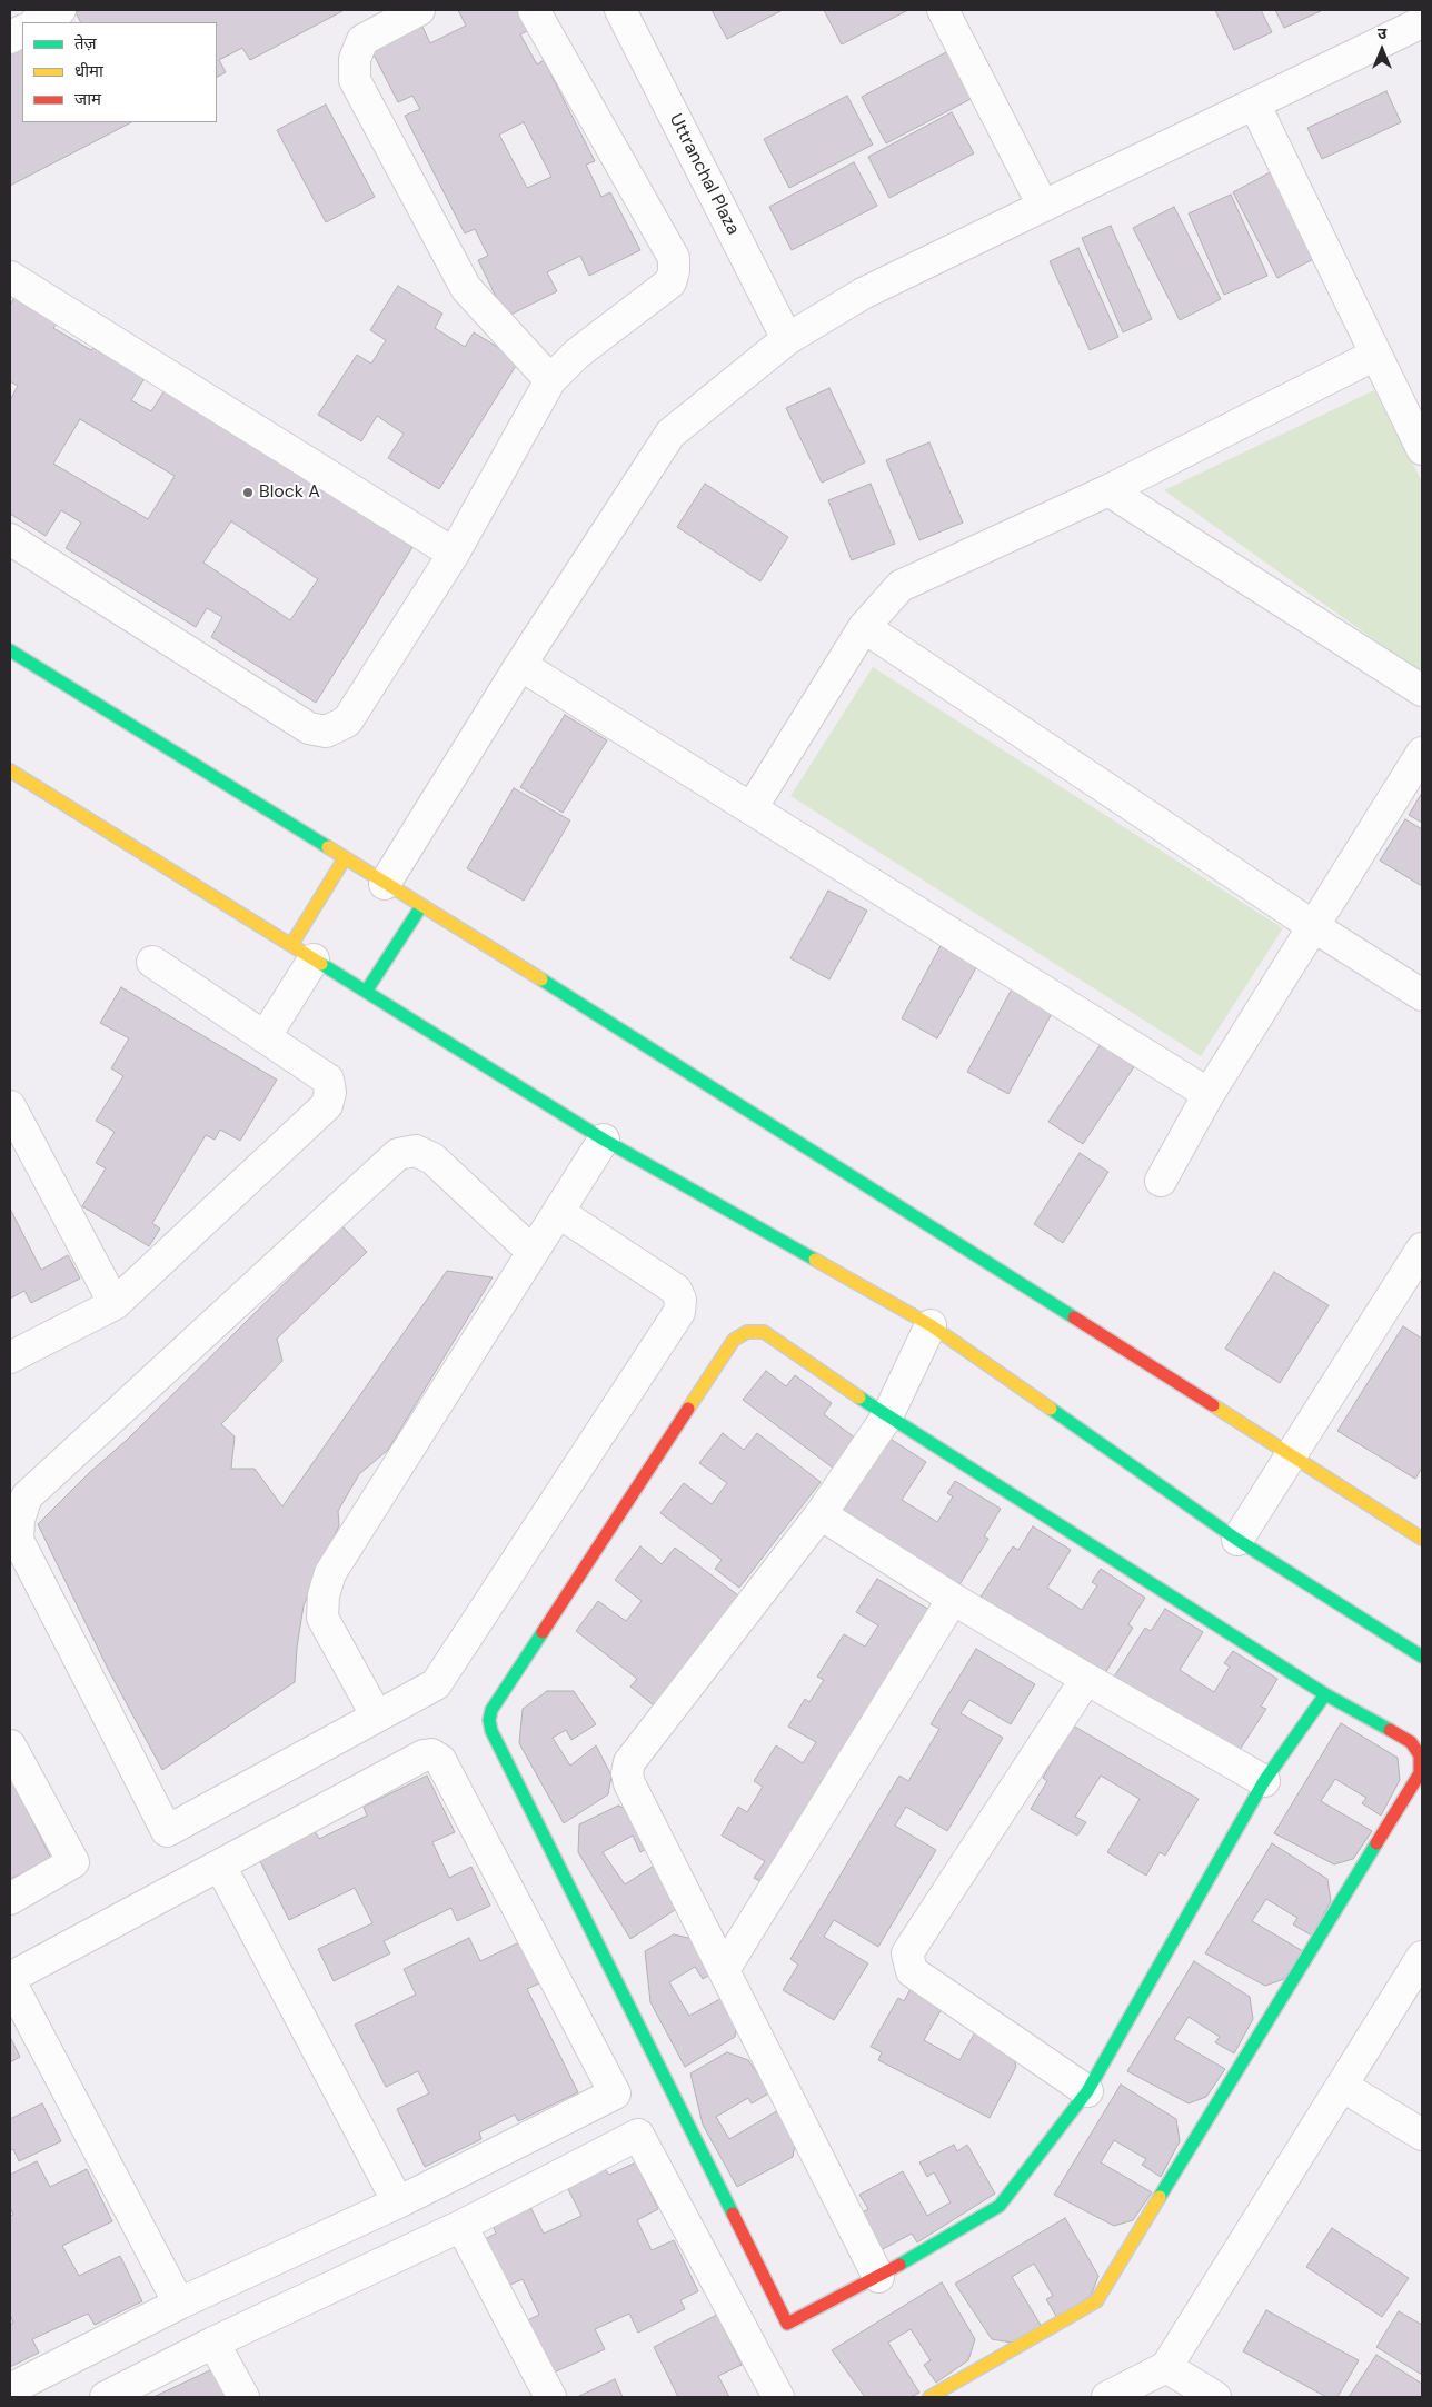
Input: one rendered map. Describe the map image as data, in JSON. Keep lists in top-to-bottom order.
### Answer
{
  "streets": {
    "street": ["Uttranchal Plaza"]
  },
  "places": ["Block A"],
  "legend": ["तेज़", "धीमा", "जाम"],
  "north": "top"
}
